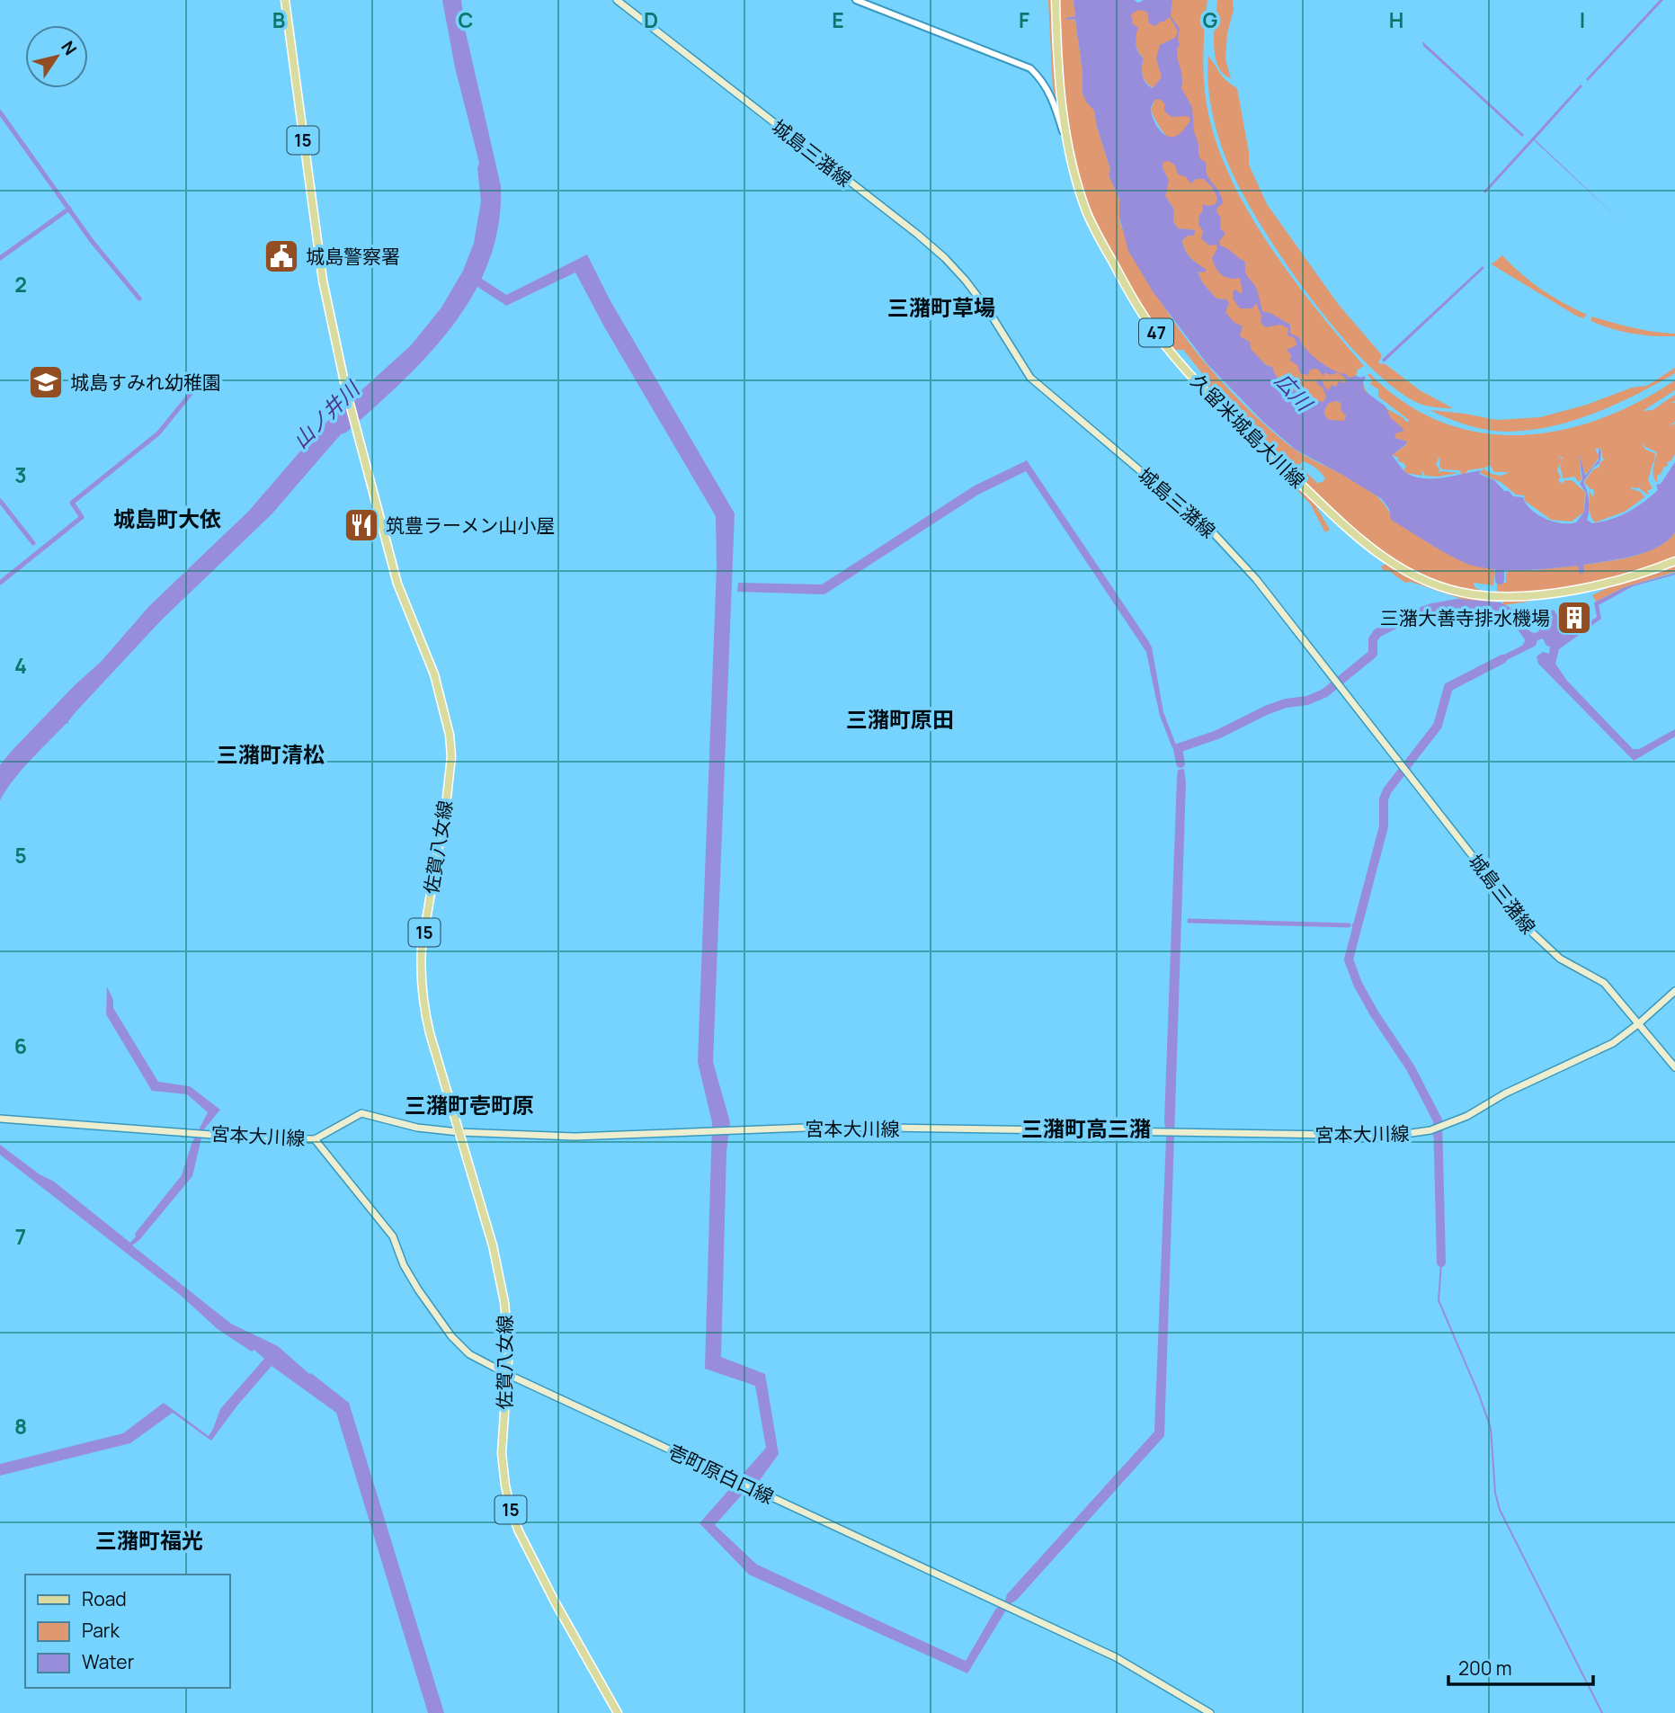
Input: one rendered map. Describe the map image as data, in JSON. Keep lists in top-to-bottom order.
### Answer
{
  "streets": {
    "main road": [
      "15",
      "城島三潴線",
      "47",
      "久留米城島大川線",
      "佐賀八女線",
      "宮本大川線",
      "壱町原白口線"
    ]
  },
  "crossings": [
    ["城島三潴線", "宮本大川線"],
    ["佐賀八女線", "宮本大川線"],
    ["佐賀八女線", "壱町原白口線"],
    ["宮本大川線", "壱町原白口線"]
  ],
  "districts": [
    "三潴町草場",
    "城島町大依",
    "三潴町原田",
    "三潴町清松",
    "三潴町壱町原",
    "三潴町高三潴",
    "三潴町福光"
  ],
  "water": ["広川", "山ノ井川"],
  "places": {
    "public building": ["城島警察署"],
    "school or university": ["城島すみれ幼稚園"],
    "restaurant": ["筑豊ラーメン山小屋"],
    "building": ["三潴大善寺排水機場"]
  },
  "legend": ["Road", "Park", "Water"],
  "scale_bar": "200 m",
  "north": "top right",
  "grid": {
    "columns": [
      "B",
      "C",
      "D",
      "E",
      "F",
      "G",
      "H",
      "I"
    ],
    "rows": [
      "2",
      "3",
      "4",
      "5",
      "6",
      "7",
      "8"
    ]
  }
}
